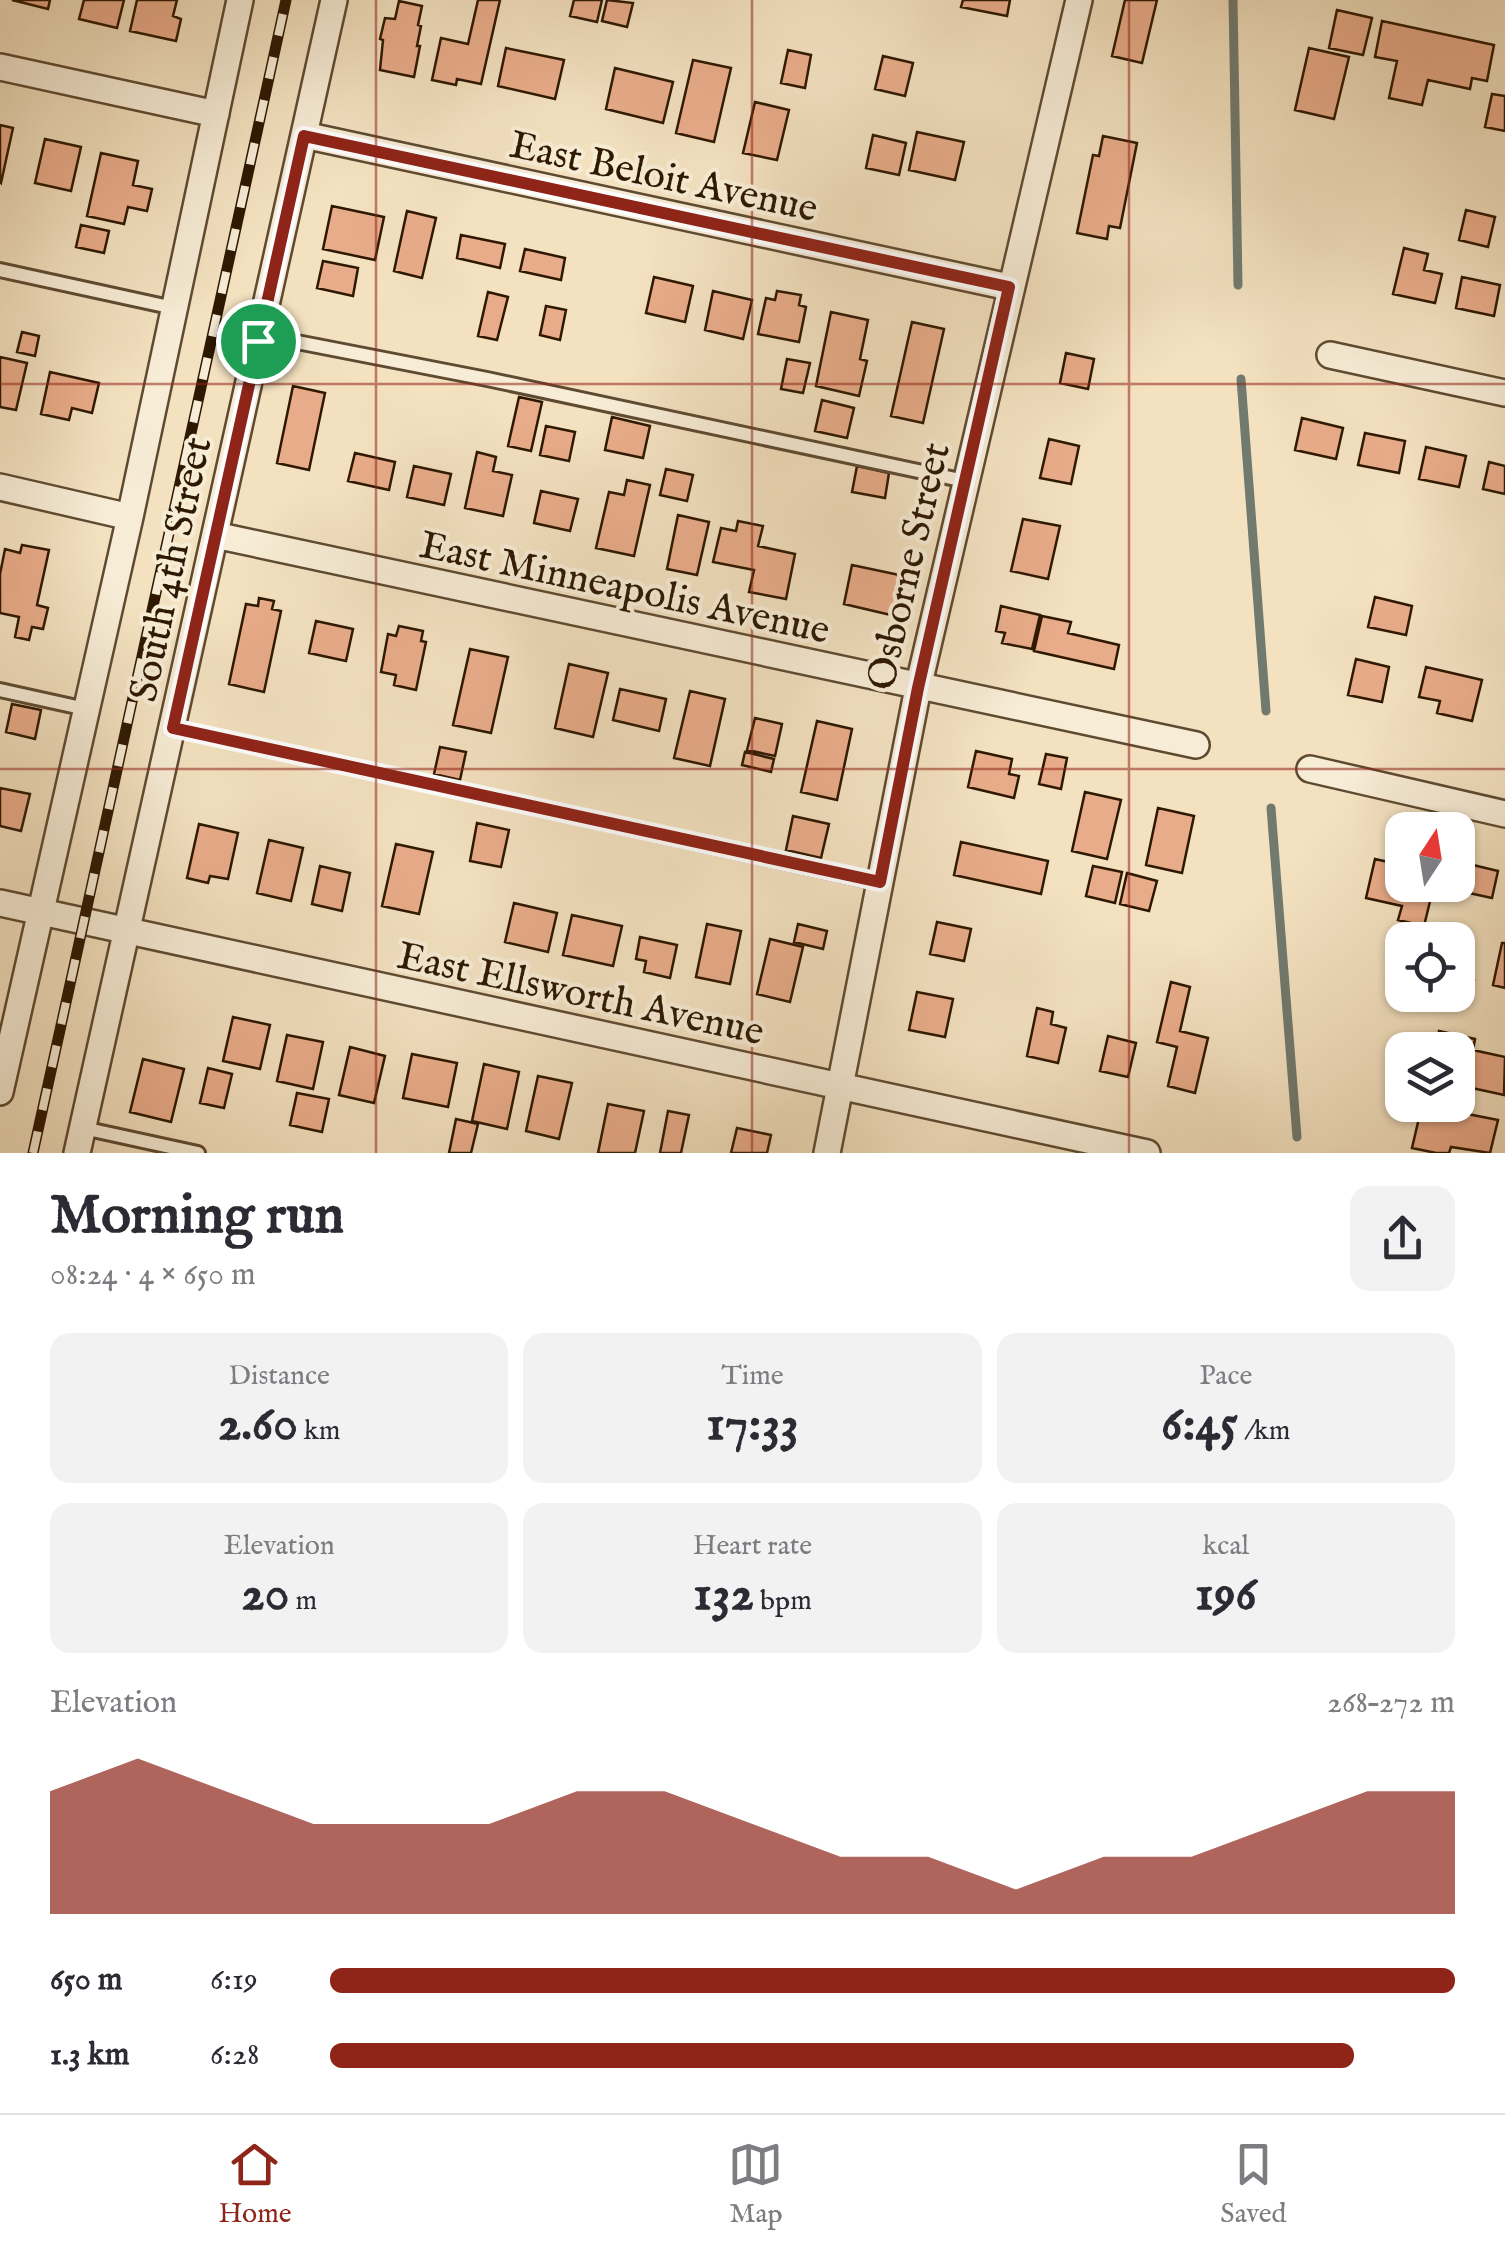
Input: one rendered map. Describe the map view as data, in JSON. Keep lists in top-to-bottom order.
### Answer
{
  "streets": {
    "street": [
      "East Beloit Avenue",
      "Osborne Street",
      "South 4th Street",
      "East Minneapolis Avenue",
      "East Ellsworth Avenue"
    ]
  },
  "crossings": [
    ["East Beloit Avenue", "Osborne Street"],
    ["East Beloit Avenue", "South 4th Street"],
    ["Osborne Street", "East Minneapolis Avenue"],
    ["Osborne Street", "East Ellsworth Avenue"],
    ["South 4th Street", "East Minneapolis Avenue"],
    ["South 4th Street", "East Ellsworth Avenue"]
  ],
  "north": "top",
  "page": {
    "heading": ["Morning run", "08:24 · 4 × 650 m"],
    "stats": [
      ["Distance", "2.60 km"],
      ["Time", "17:33"],
      ["Pace", "6:45 /km"],
      ["Elevation", "20 m"],
      ["Heart rate", "132 bpm"],
      ["kcal", "196"]
    ],
    "chart": ["Elevation", "268–272 m"],
    "list": [
      {
        "name": "650 m",
        "note": "6:19"
      },
      {
        "name": "1.3 km",
        "note": "6:28"
      }
    ],
    "tabs": ["Home", "Map", "Saved"]
  }
}
